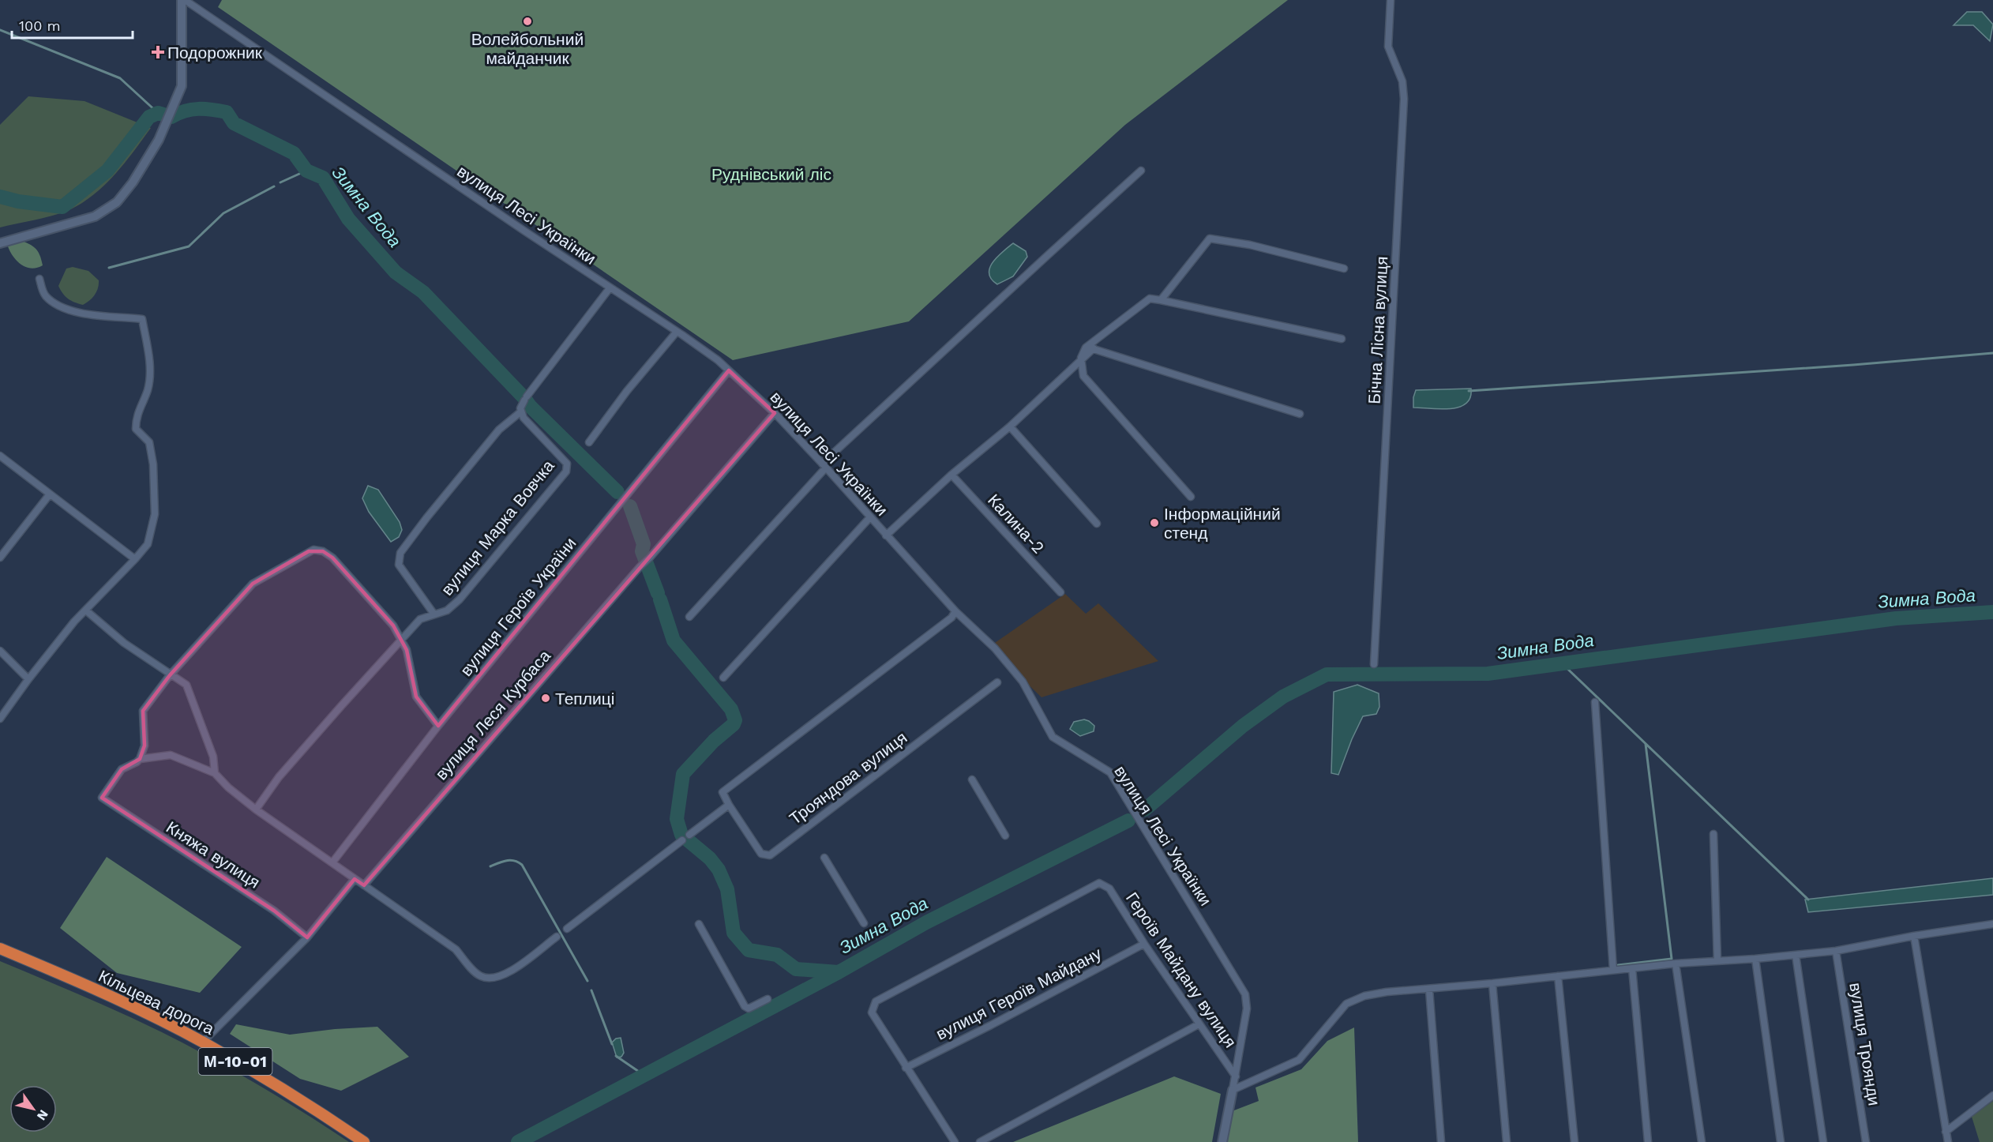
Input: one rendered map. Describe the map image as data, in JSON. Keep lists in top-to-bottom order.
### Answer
{
  "streets": {
    "highway": ["Кільцева дорога", "М-10-01"],
    "street": [
      "вулиця Лесі Українки",
      "Бічна Лісна вулиця",
      "Калина-2",
      "вулиця Марка Вовчка",
      "вулиця Героїв України",
      "вулиця Леся Курбаса",
      "Трояндова вулиця",
      "Княжа вулиця",
      "Героїв Майдану вулиця",
      "вулиця Героїв Майдану",
      "вулиця Троянди"
    ]
  },
  "crossings": [
    ["вулиця Лесі Українки", "вулиця Героїв України"],
    ["вулиця Лесі Українки", "вулиця Леся Курбаса"],
    ["вулиця Лесі Українки", "Героїв Майдану вулиця"],
    ["Героїв Майдану вулиця", "вулиця Героїв Майдану"]
  ],
  "water": ["Зимна Вода"],
  "parks": ["Руднівський ліс"],
  "places": {
    "other": ["Волейбольний майданчик", "Інформаційний стенд", "Теплиці"],
    "health": ["Подорожник"]
  },
  "scale_bar": "100 m",
  "north": "bottom right"
}
